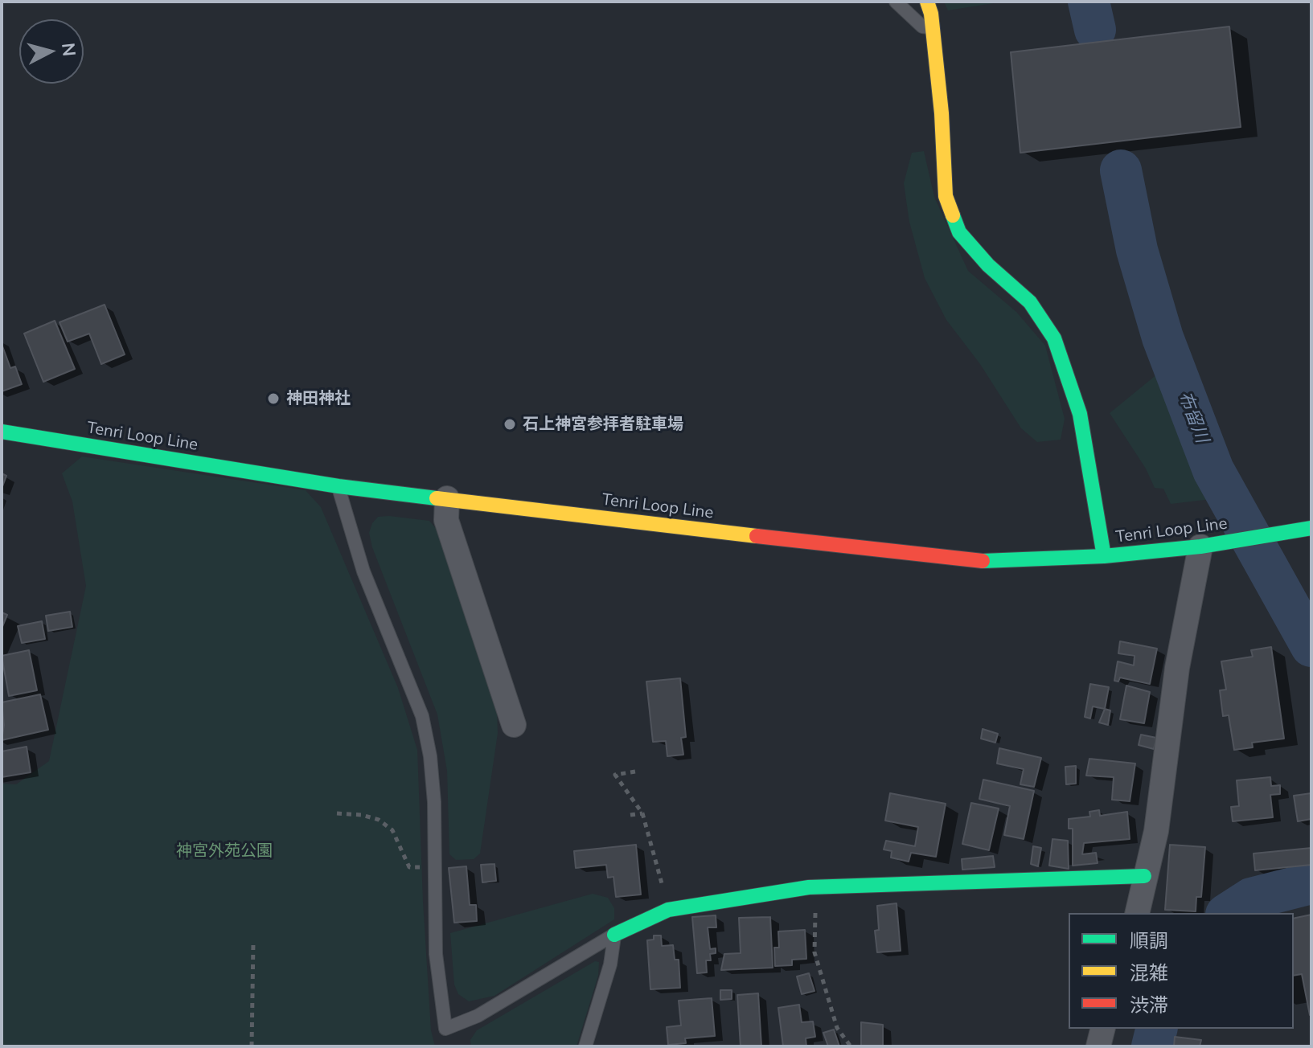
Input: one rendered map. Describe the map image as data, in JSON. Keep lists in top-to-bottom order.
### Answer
{
  "streets": {
    "main road": ["Tenri Loop Line"]
  },
  "water": ["布留川"],
  "parks": ["神宮外苑公園"],
  "places": ["神田神社", "石上神宮参拝者駐車場"],
  "legend": ["順調", "混雑", "渋滞"],
  "north": "right"
}
